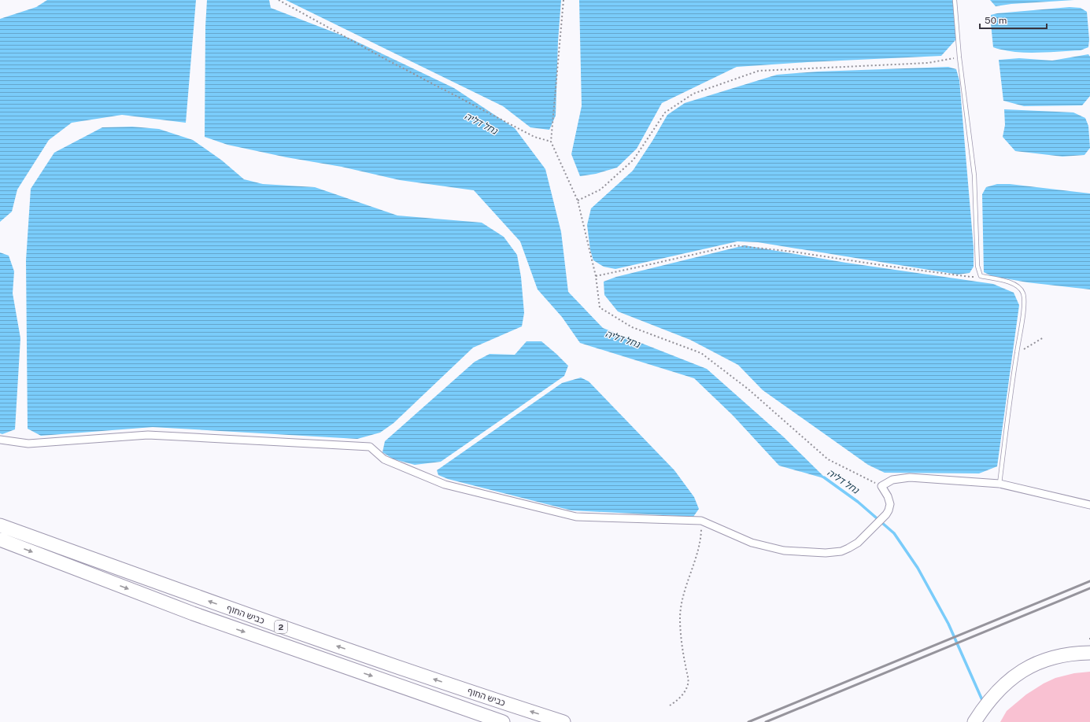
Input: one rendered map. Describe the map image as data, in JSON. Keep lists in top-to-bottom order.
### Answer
{
  "streets": {
    "highway": ["כביש החוף", "2"]
  },
  "water": ["נחל דליה"],
  "scale_bar": "50 m"
}
